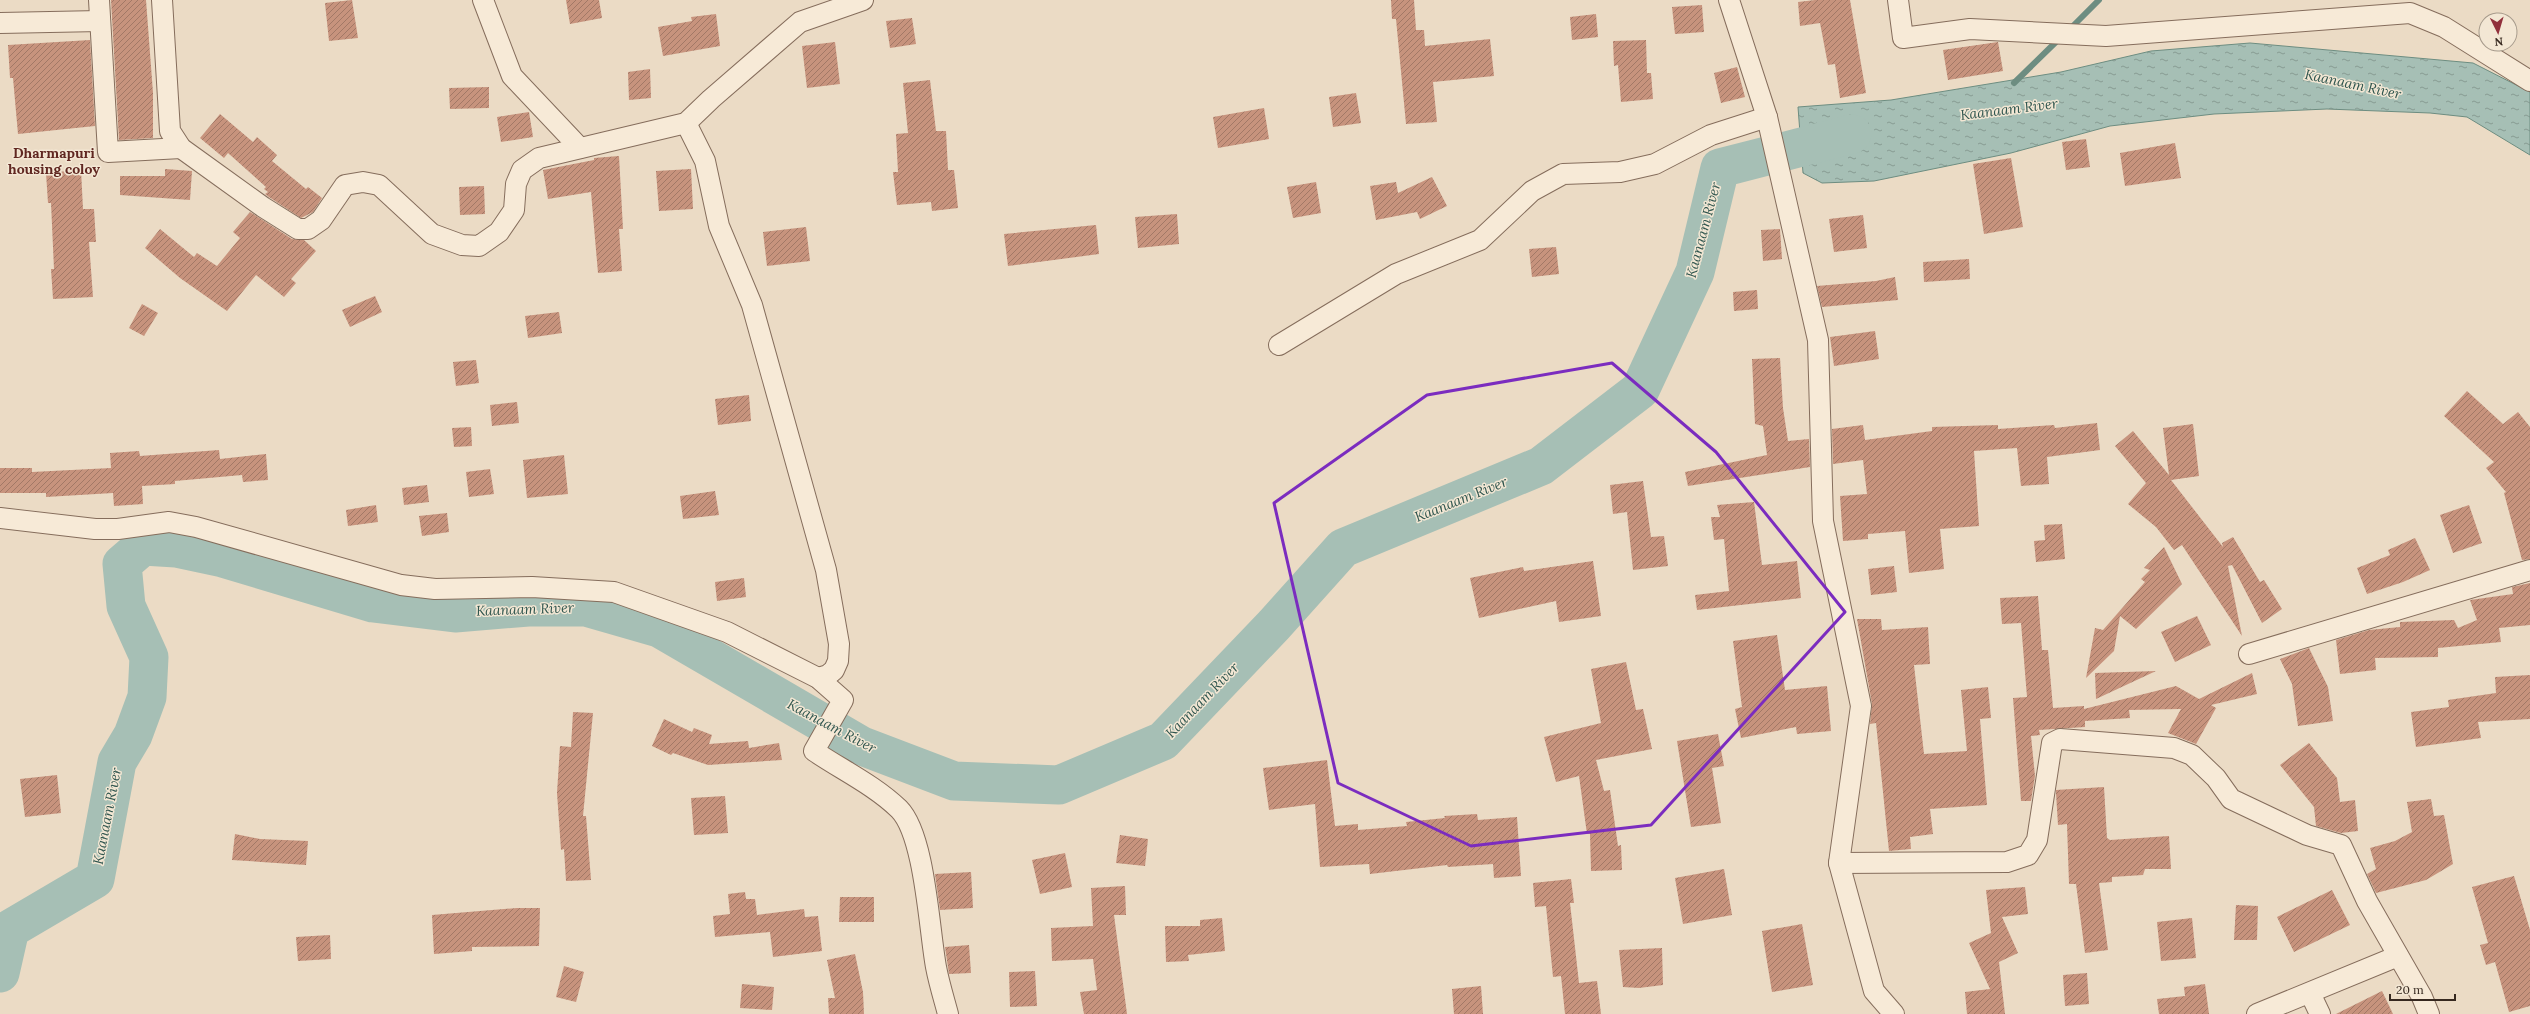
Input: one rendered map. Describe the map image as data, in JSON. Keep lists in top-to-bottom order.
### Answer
{
  "districts": ["Dharmapuri housing coloy"],
  "water": ["Kaanaam River"],
  "scale_bar": "20 m",
  "north": "bottom"
}
